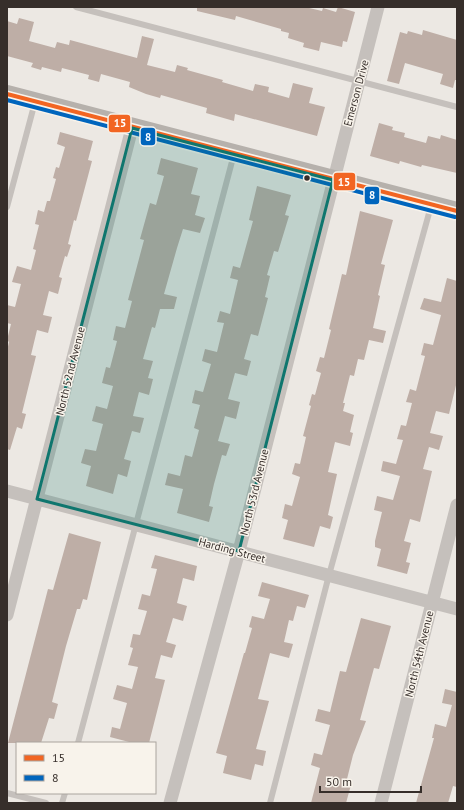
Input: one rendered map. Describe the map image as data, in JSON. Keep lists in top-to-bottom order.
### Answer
{
  "streets": {
    "street": [
      "Emerson Drive",
      "North 52nd Avenue",
      "North 53rd Avenue",
      "Harding Street",
      "North 54th Avenue"
    ]
  },
  "crossings": [
    ["Emerson Drive", "North 53rd Avenue"],
    ["North 52nd Avenue", "Harding Street"],
    ["North 53rd Avenue", "Harding Street"],
    ["Harding Street", "North 54th Avenue"]
  ],
  "lines": ["transit line 15", "transit line 8"],
  "legend": ["15", "8"],
  "scale_bar": "50 m"
}
